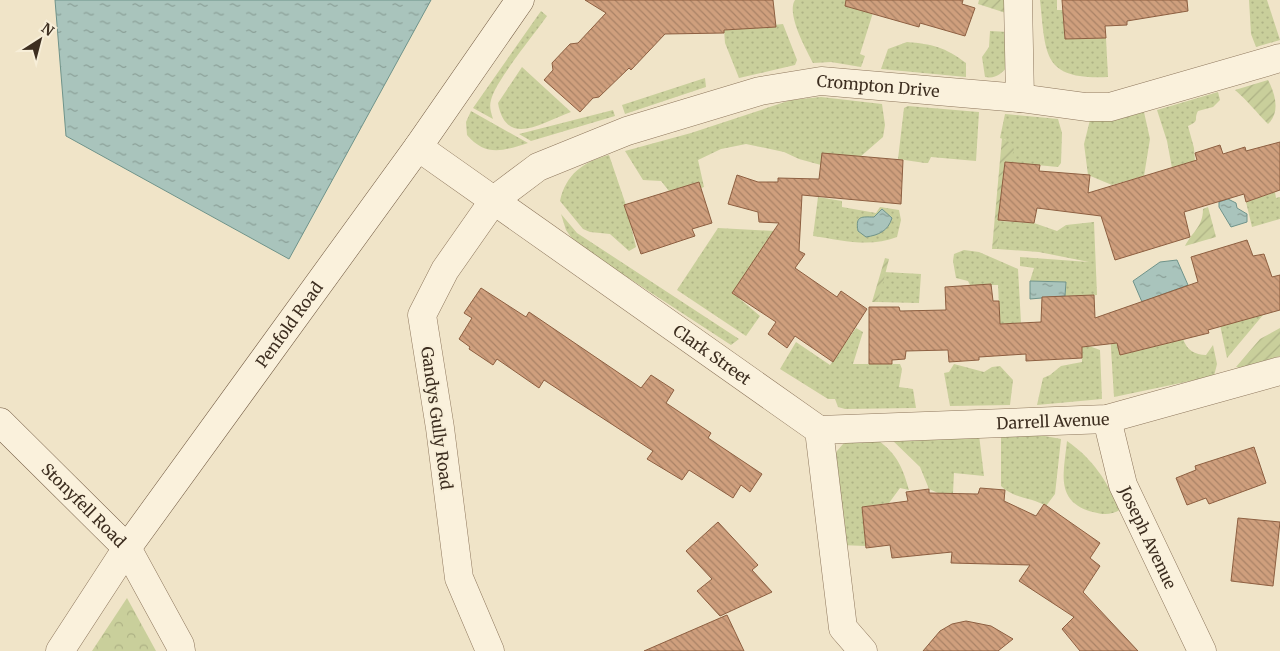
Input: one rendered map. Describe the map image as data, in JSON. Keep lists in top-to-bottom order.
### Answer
{
  "streets": {
    "street": [
      "Crompton Drive",
      "Penfold Road",
      "Clark Street",
      "Gandys Gully Road",
      "Darrell Avenue",
      "Stonyfell Road",
      "Joseph Avenue"
    ]
  },
  "crossings": [
    ["Crompton Drive", "Clark Street"],
    ["Crompton Drive", "Gandys Gully Road"],
    ["Penfold Road", "Clark Street"],
    ["Penfold Road", "Stonyfell Road"],
    ["Clark Street", "Gandys Gully Road"],
    ["Clark Street", "Darrell Avenue"],
    ["Darrell Avenue", "Joseph Avenue"]
  ],
  "north": "top right"
}
